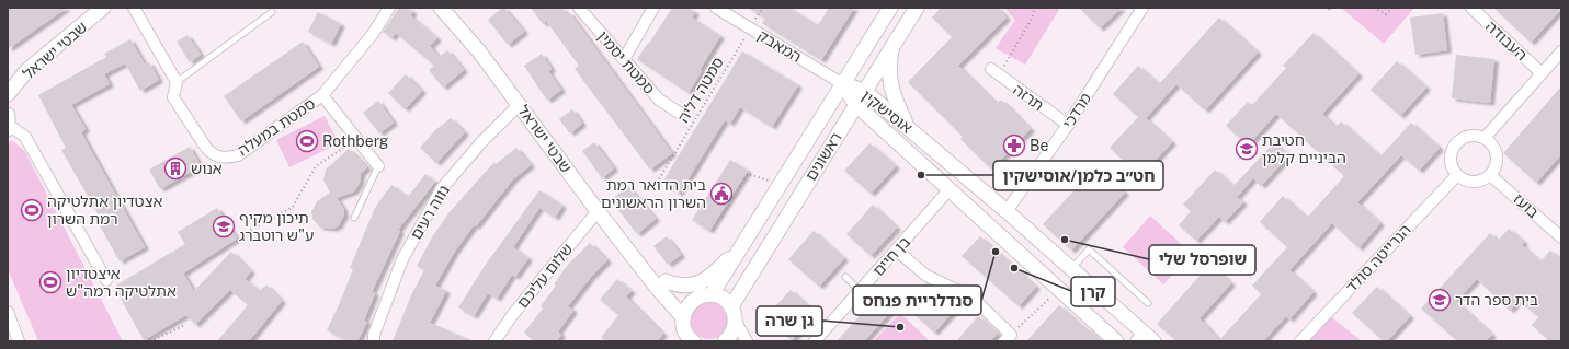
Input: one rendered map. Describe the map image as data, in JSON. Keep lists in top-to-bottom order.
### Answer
{
  "streets": {
    "street": [
      "העבודה",
      "המאבק",
      "שבטי ישראל",
      "סמטת יסמין",
      "תרזה",
      "מרדכי",
      "אוסישקין",
      "סמטת במעלה",
      "ראשונים",
      "בועז",
      "נווה רעים",
      "בן חיים",
      "הנרייטה סולד",
      "שלום עליכם"
    ],
    "path": ["סמטה דליה"]
  },
  "crossings": [
    ["המאבק", "סמטה דליה"],
    ["המאבק", "אוסישקין"],
    ["המאבק", "ראשונים"],
    ["שבטי ישראל", "ראשונים"],
    ["שבטי ישראל", "נווה רעים"],
    ["שבטי ישראל", "שלום עליכם"],
    ["תרזה", "מרדכי"],
    ["מרדכי", "אוסישקין"],
    ["אוסישקין", "ראשונים"],
    ["אוסישקין", "בן חיים"],
    ["בועז", "הנרייטה סולד"]
  ],
  "places": {
    "sports": ["Rothberg", "אצטדיון אתלטיקה רמת השרון", "איצטדיון אתלטיקה רמה\"ש"],
    "pharmacy": ["Be"],
    "school or university": ["חטיבת הביניים קלמן", "תיכון מקיף ע\"ש רוטברג", "בית ספר הדר"],
    "building": ["אנוש"],
    "other": [
      "חט״ב כלמן/אוסישקין",
      "שופרסל שלי",
      "סנדלריית פנחס",
      "קרן",
      "גן שרה"
    ],
    "public building": ["בית הדואר רמת השרון הראשונים"]
  }
}
